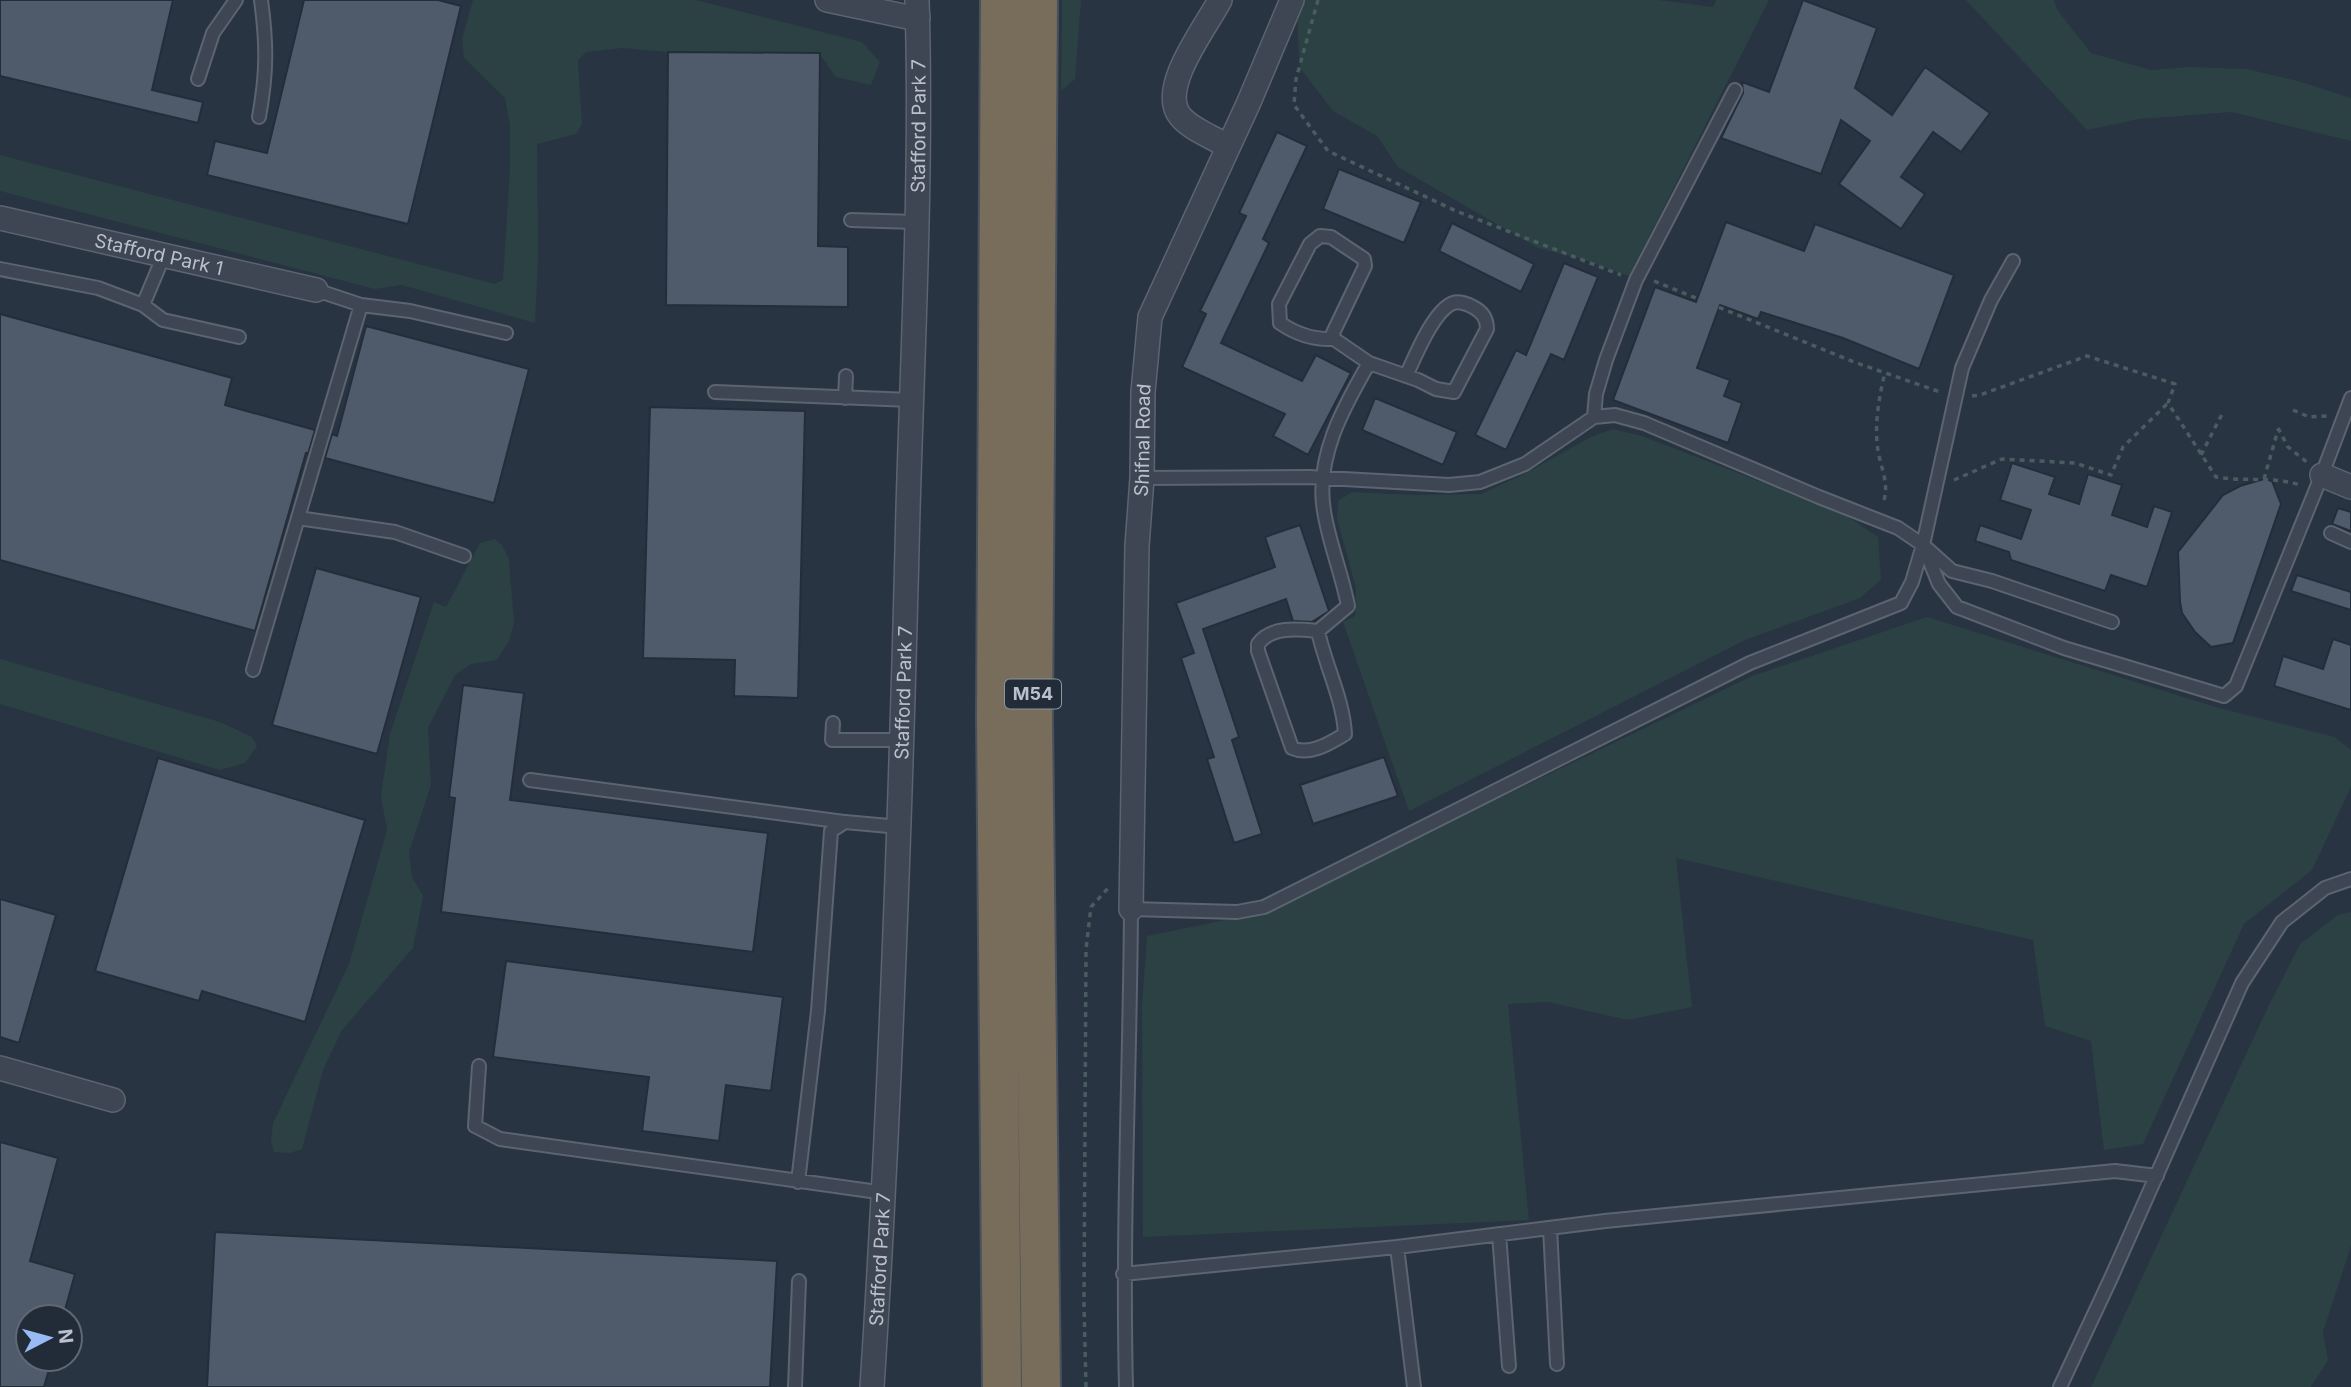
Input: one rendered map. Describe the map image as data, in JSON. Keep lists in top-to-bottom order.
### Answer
{
  "streets": {
    "highway": ["M54"],
    "street": ["Stafford Park 7", "Stafford Park 1", "Shifnal Road"]
  },
  "north": "right"
}
